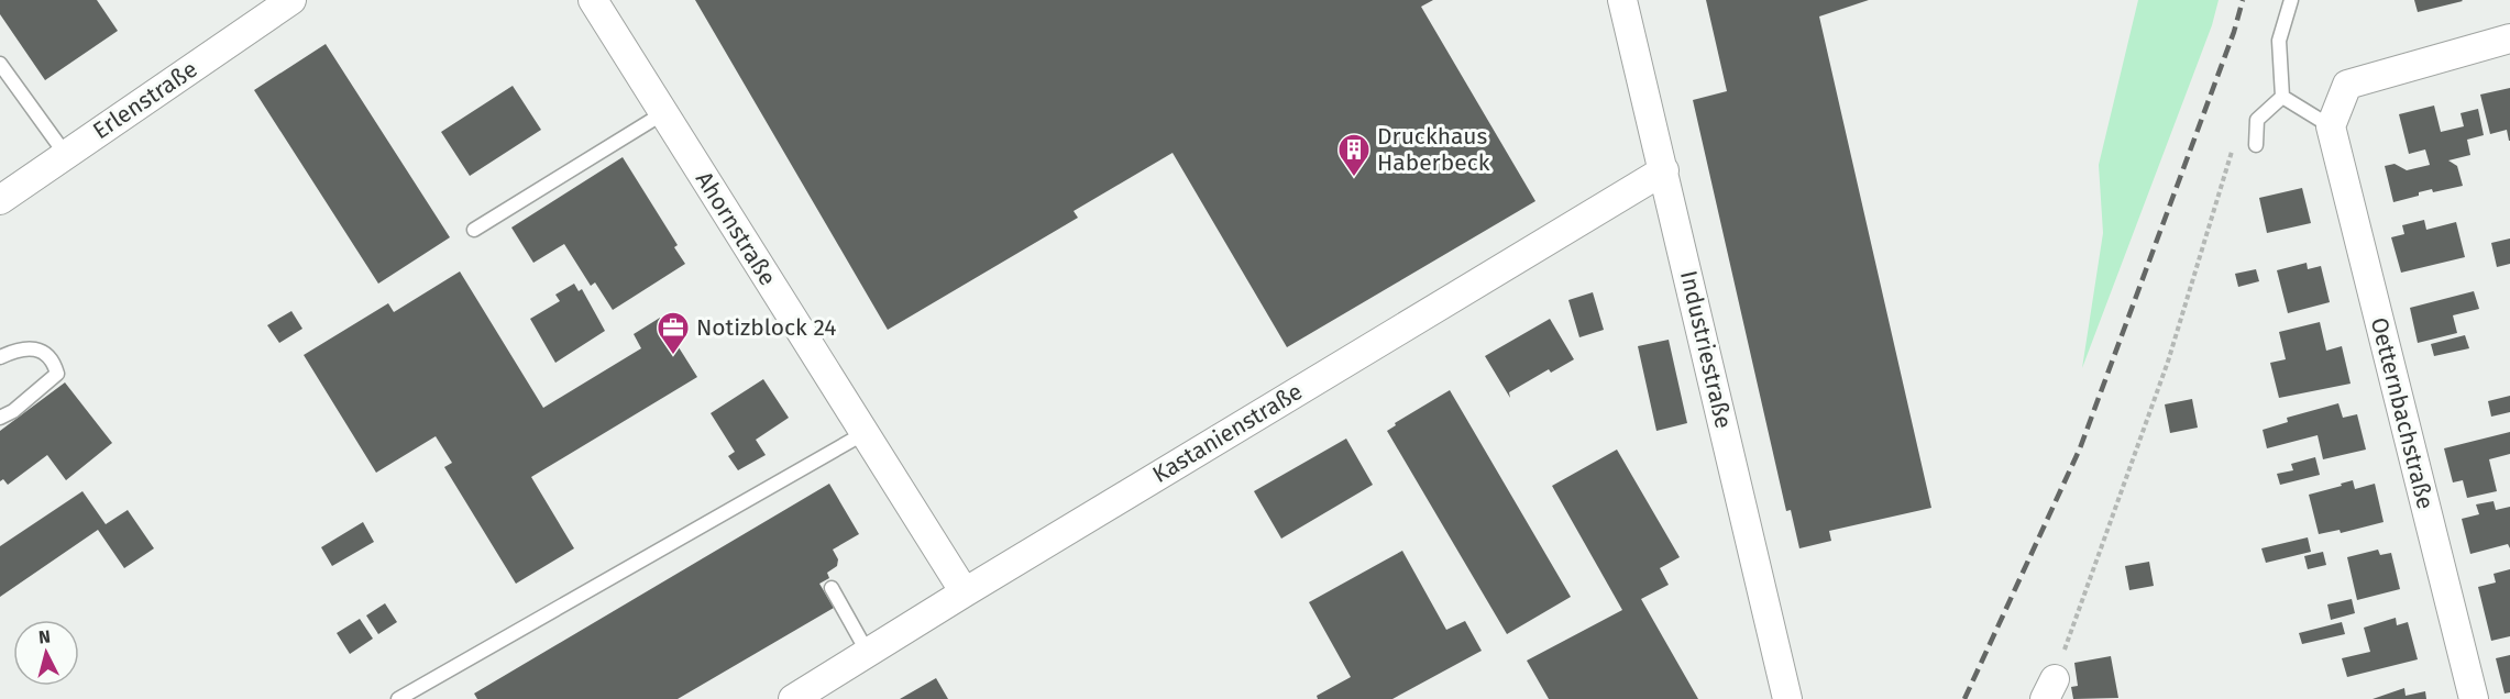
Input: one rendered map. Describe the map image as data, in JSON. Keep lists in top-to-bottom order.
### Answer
{
  "streets": {
    "street": [
      "Erlenstraße",
      "Ahornstraße",
      "Industriestraße",
      "Oetternbachstraße",
      "Kastanienstraße"
    ]
  },
  "crossings": [
    ["Ahornstraße", "Kastanienstraße"],
    ["Industriestraße", "Kastanienstraße"]
  ],
  "places": {
    "building": ["Druckhaus Haberbeck"],
    "office": ["Notizblock 24"]
  },
  "north": "top"
}
